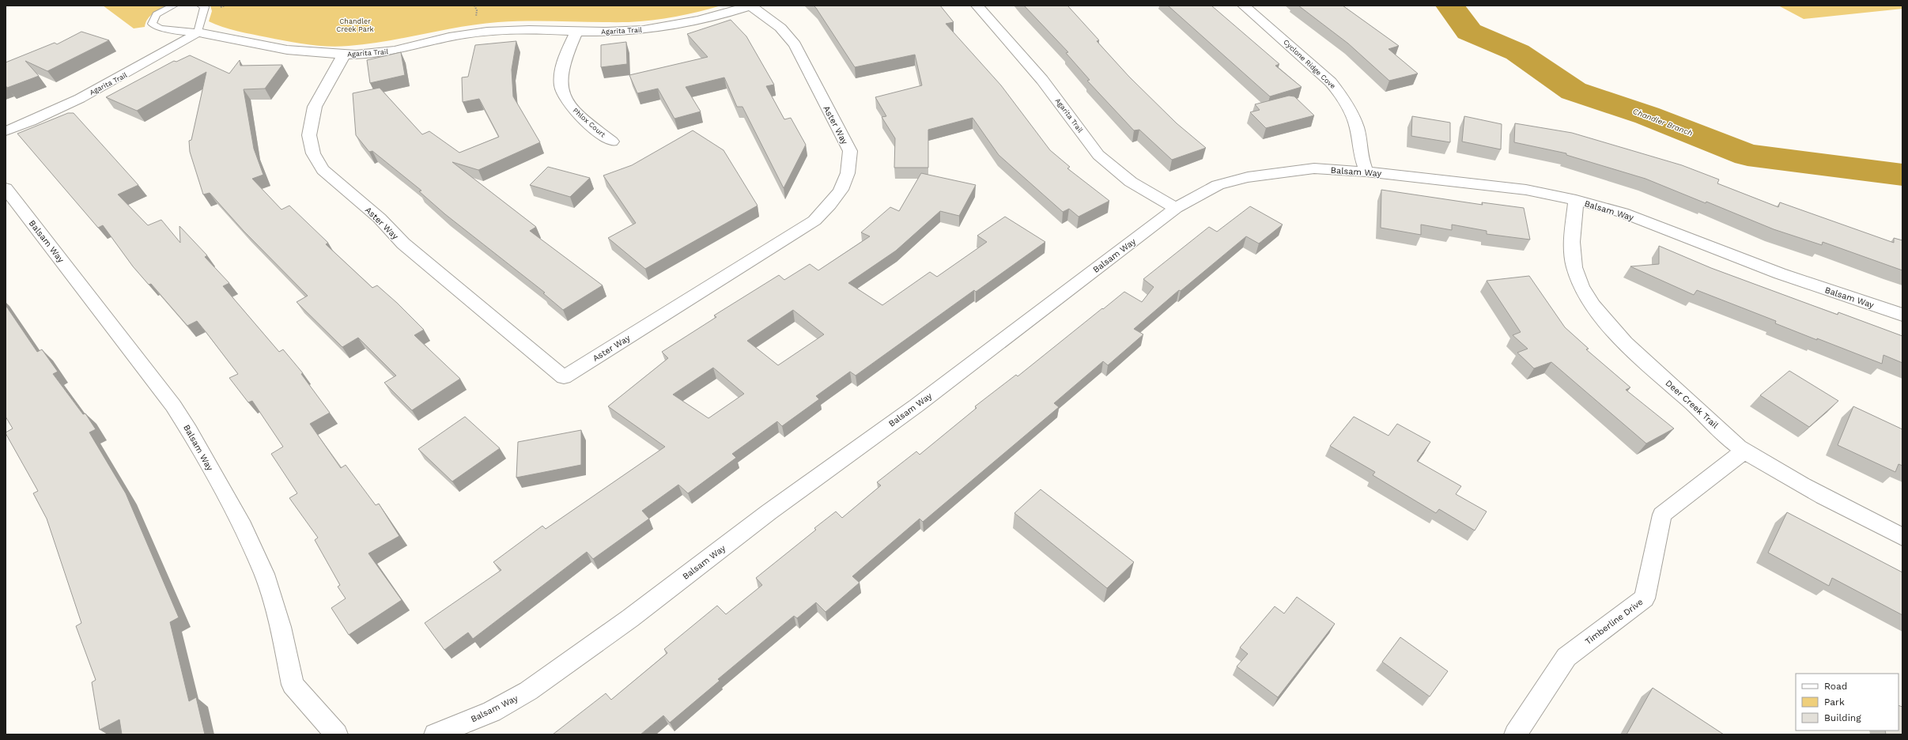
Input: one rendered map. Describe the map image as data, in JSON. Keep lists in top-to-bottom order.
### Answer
{
  "streets": {
    "street": [
      "Agarita Trail",
      "Cyclone Ridge Cove",
      "Phlox Court",
      "Aster Way",
      "Balsam Way",
      "Deer Creek Trail",
      "Timberline Drive"
    ]
  },
  "crossings": [
    ["Agarita Trail", "Phlox Court"],
    ["Agarita Trail", "Aster Way"],
    ["Agarita Trail", "Balsam Way"],
    ["Cyclone Ridge Cove", "Balsam Way"],
    ["Balsam Way", "Deer Creek Trail"],
    ["Deer Creek Trail", "Timberline Drive"]
  ],
  "water": ["Chandler Branch"],
  "parks": ["Chandler Creek Park"],
  "legend": ["Road", "Park", "Building"]
}
